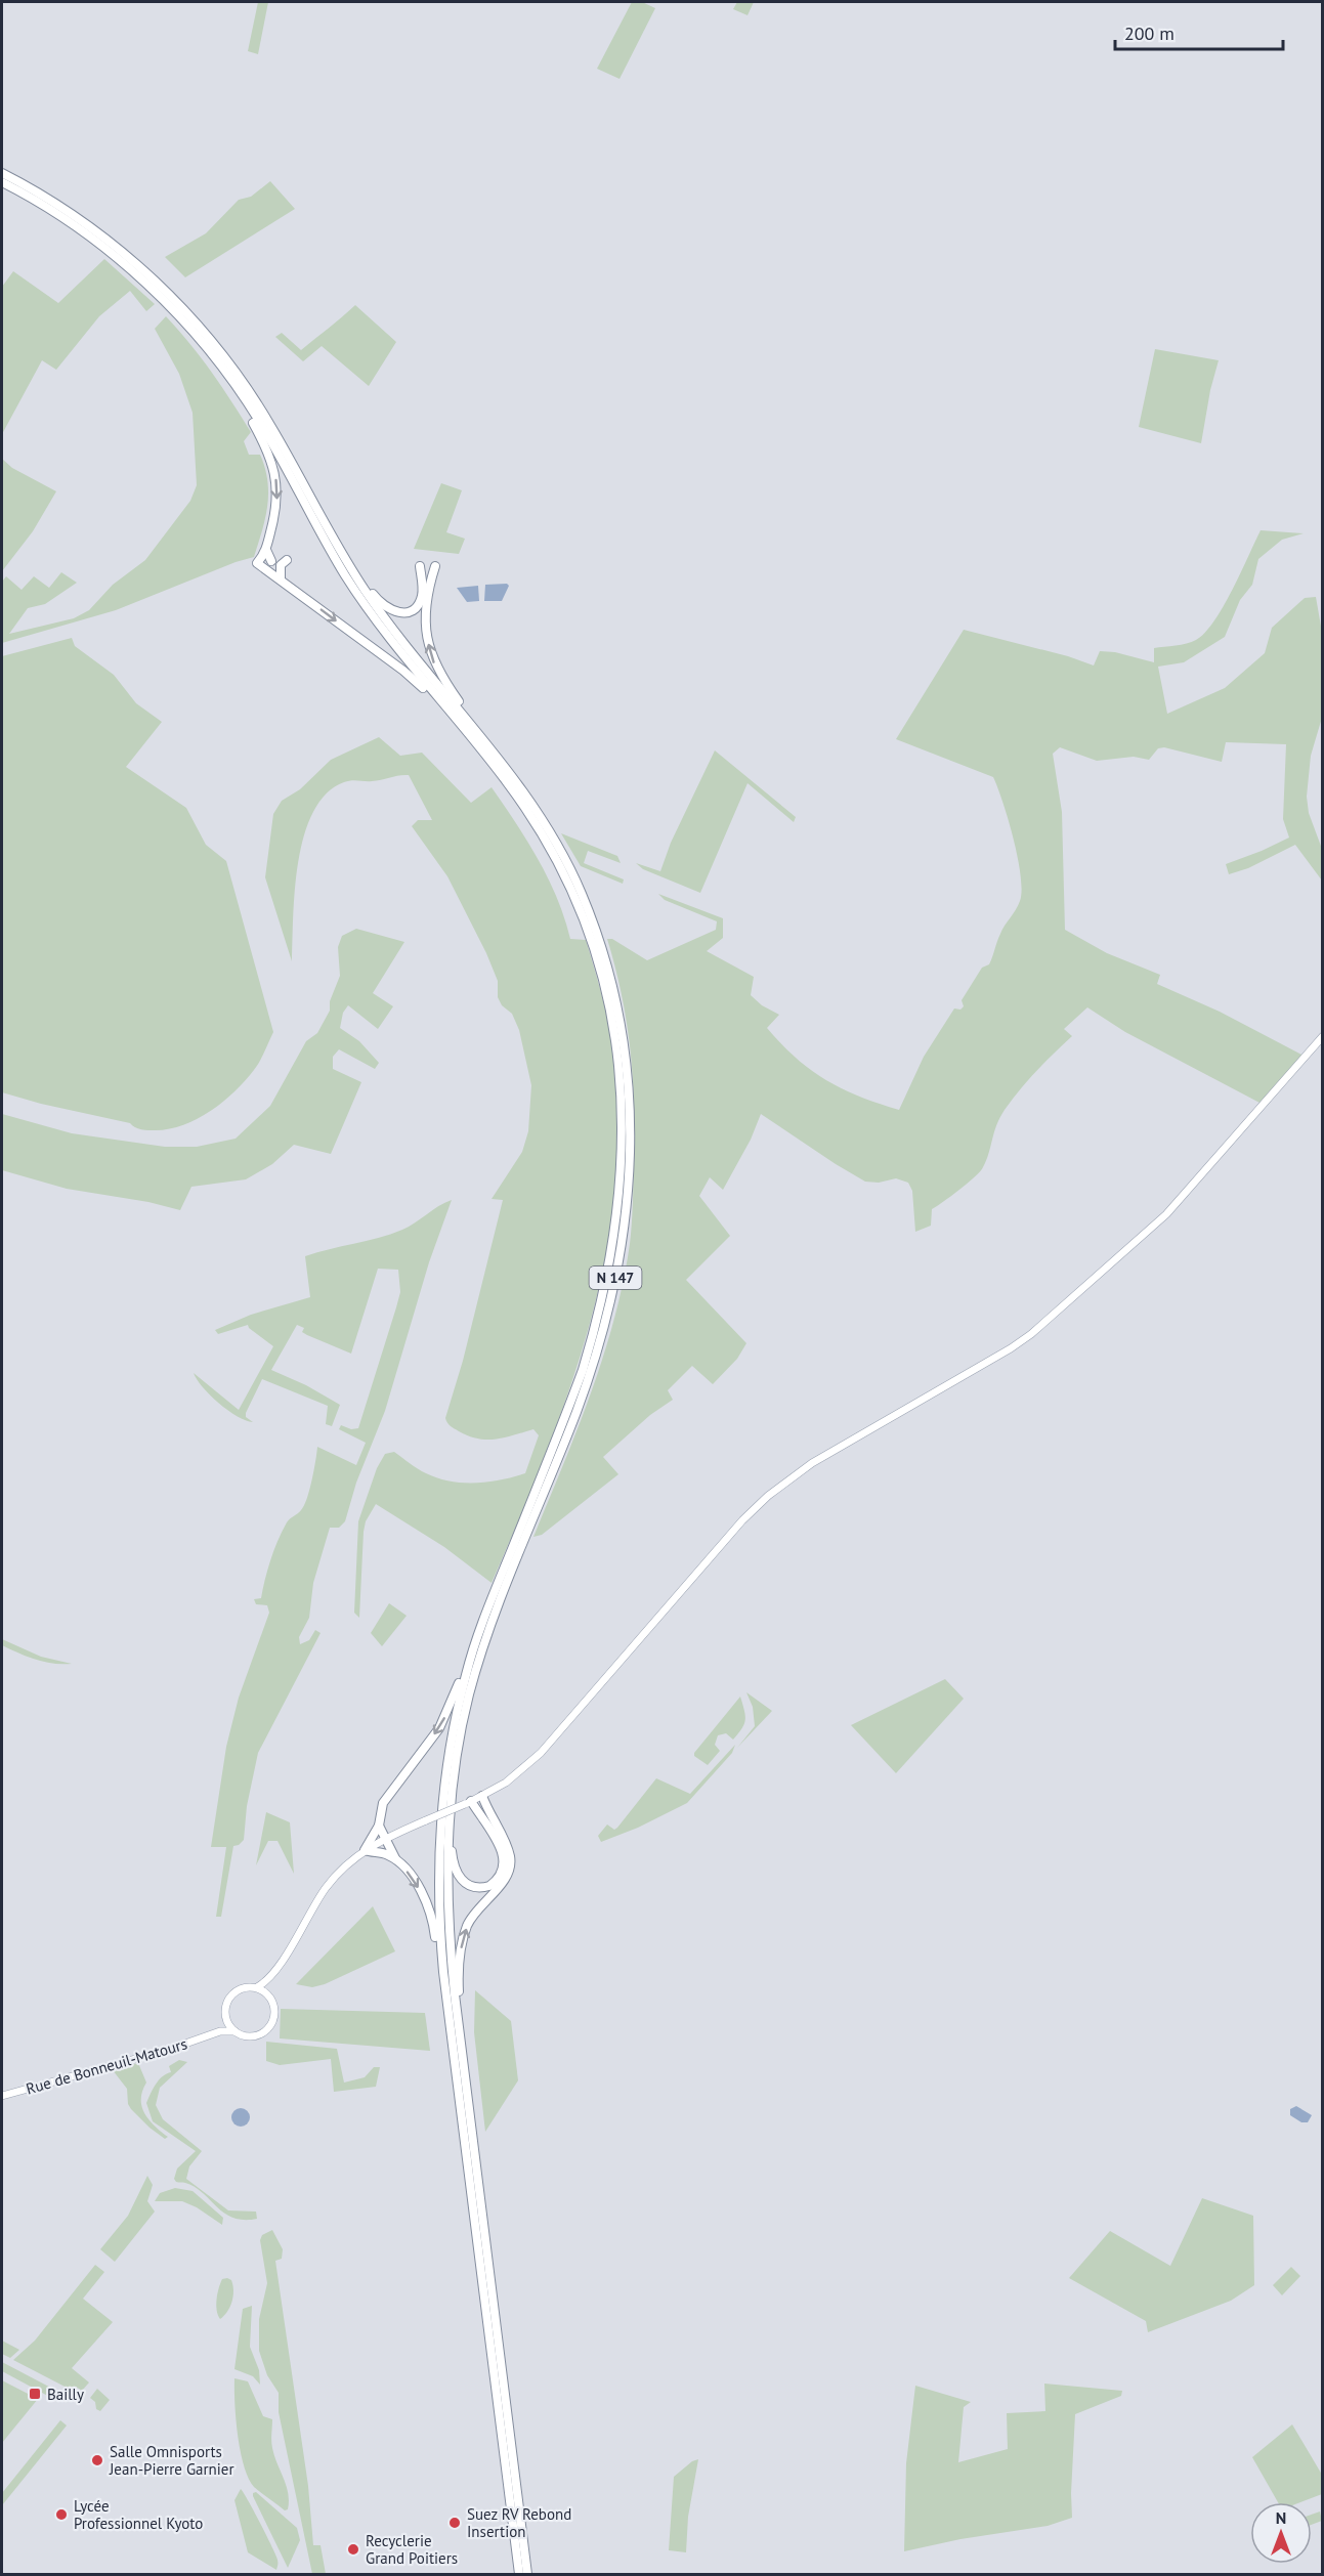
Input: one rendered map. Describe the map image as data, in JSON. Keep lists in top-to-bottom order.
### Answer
{
  "streets": {
    "highway": ["N 147"],
    "main road": ["Rue de Bonneuil-Matours"]
  },
  "places": {
    "transit": ["Bailly"],
    "other": [
      "Salle Omnisports Jean-Pierre Garnier",
      "Lycée Professionnel Kyoto",
      "Suez RV Rebond Insertion",
      "Recyclerie Grand Poitiers"
    ]
  },
  "scale_bar": "200 m",
  "north": "top"
}
